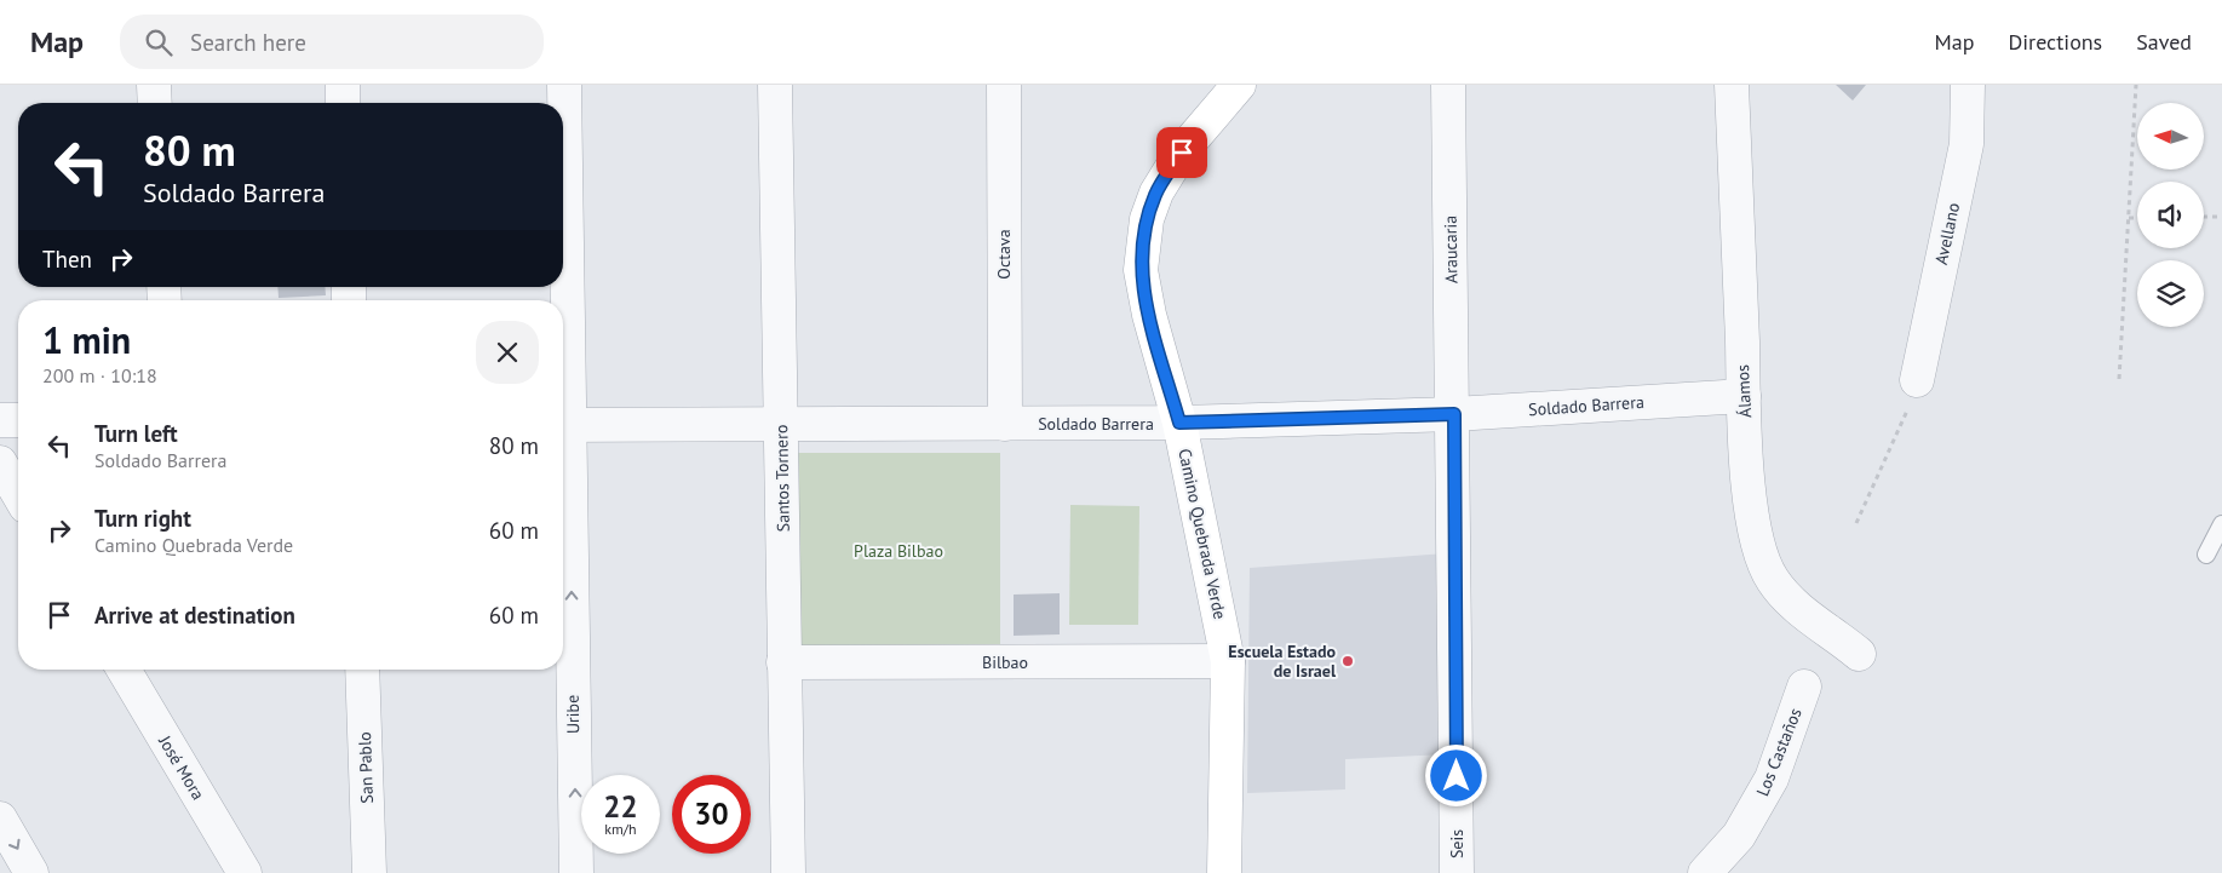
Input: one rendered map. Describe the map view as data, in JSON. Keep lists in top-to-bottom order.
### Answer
{
  "streets": {
    "street": [
      "Avellano",
      "Araucaria",
      "Octava",
      "Álamos",
      "Soldado Barrera",
      "Santos Tornero",
      "Camino Quebrada Verde",
      "Bilbao",
      "Uribe",
      "Los Castaños",
      "José Mora",
      "San Pablo",
      "Seis"
    ]
  },
  "crossings": [
    ["Araucaria", "Soldado Barrera"],
    ["Araucaria", "Seis"],
    ["Octava", "Soldado Barrera"],
    ["Álamos", "Soldado Barrera"],
    ["Soldado Barrera", "Santos Tornero"],
    ["Soldado Barrera", "Camino Quebrada Verde"],
    ["Soldado Barrera", "Seis"],
    ["Santos Tornero", "Bilbao"],
    ["Camino Quebrada Verde", "Bilbao"]
  ],
  "one_way": ["Uribe"],
  "parks": ["Plaza Bilbao"],
  "places": ["Escuela Estado de Israel"],
  "north": "left",
  "page": {
    "header": "Map",
    "search": "Search here",
    "nav": ["Map", "Directions", "Saved"],
    "turn": ["80 m", "Soldado Barrera"],
    "then": "Then",
    "heading": ["1 min", "200 m · 10:18"],
    "list": [
      {
        "name": "Turn left",
        "note": "Soldado Barrera",
        "value": "80 m"
      },
      {
        "name": "Turn right",
        "note": "Camino Quebrada Verde",
        "value": "60 m"
      },
      {
        "name": "Arrive at destination",
        "value": "60 m"
      }
    ],
    "speed": "22 km/h",
    "limit": "30"
  }
}
